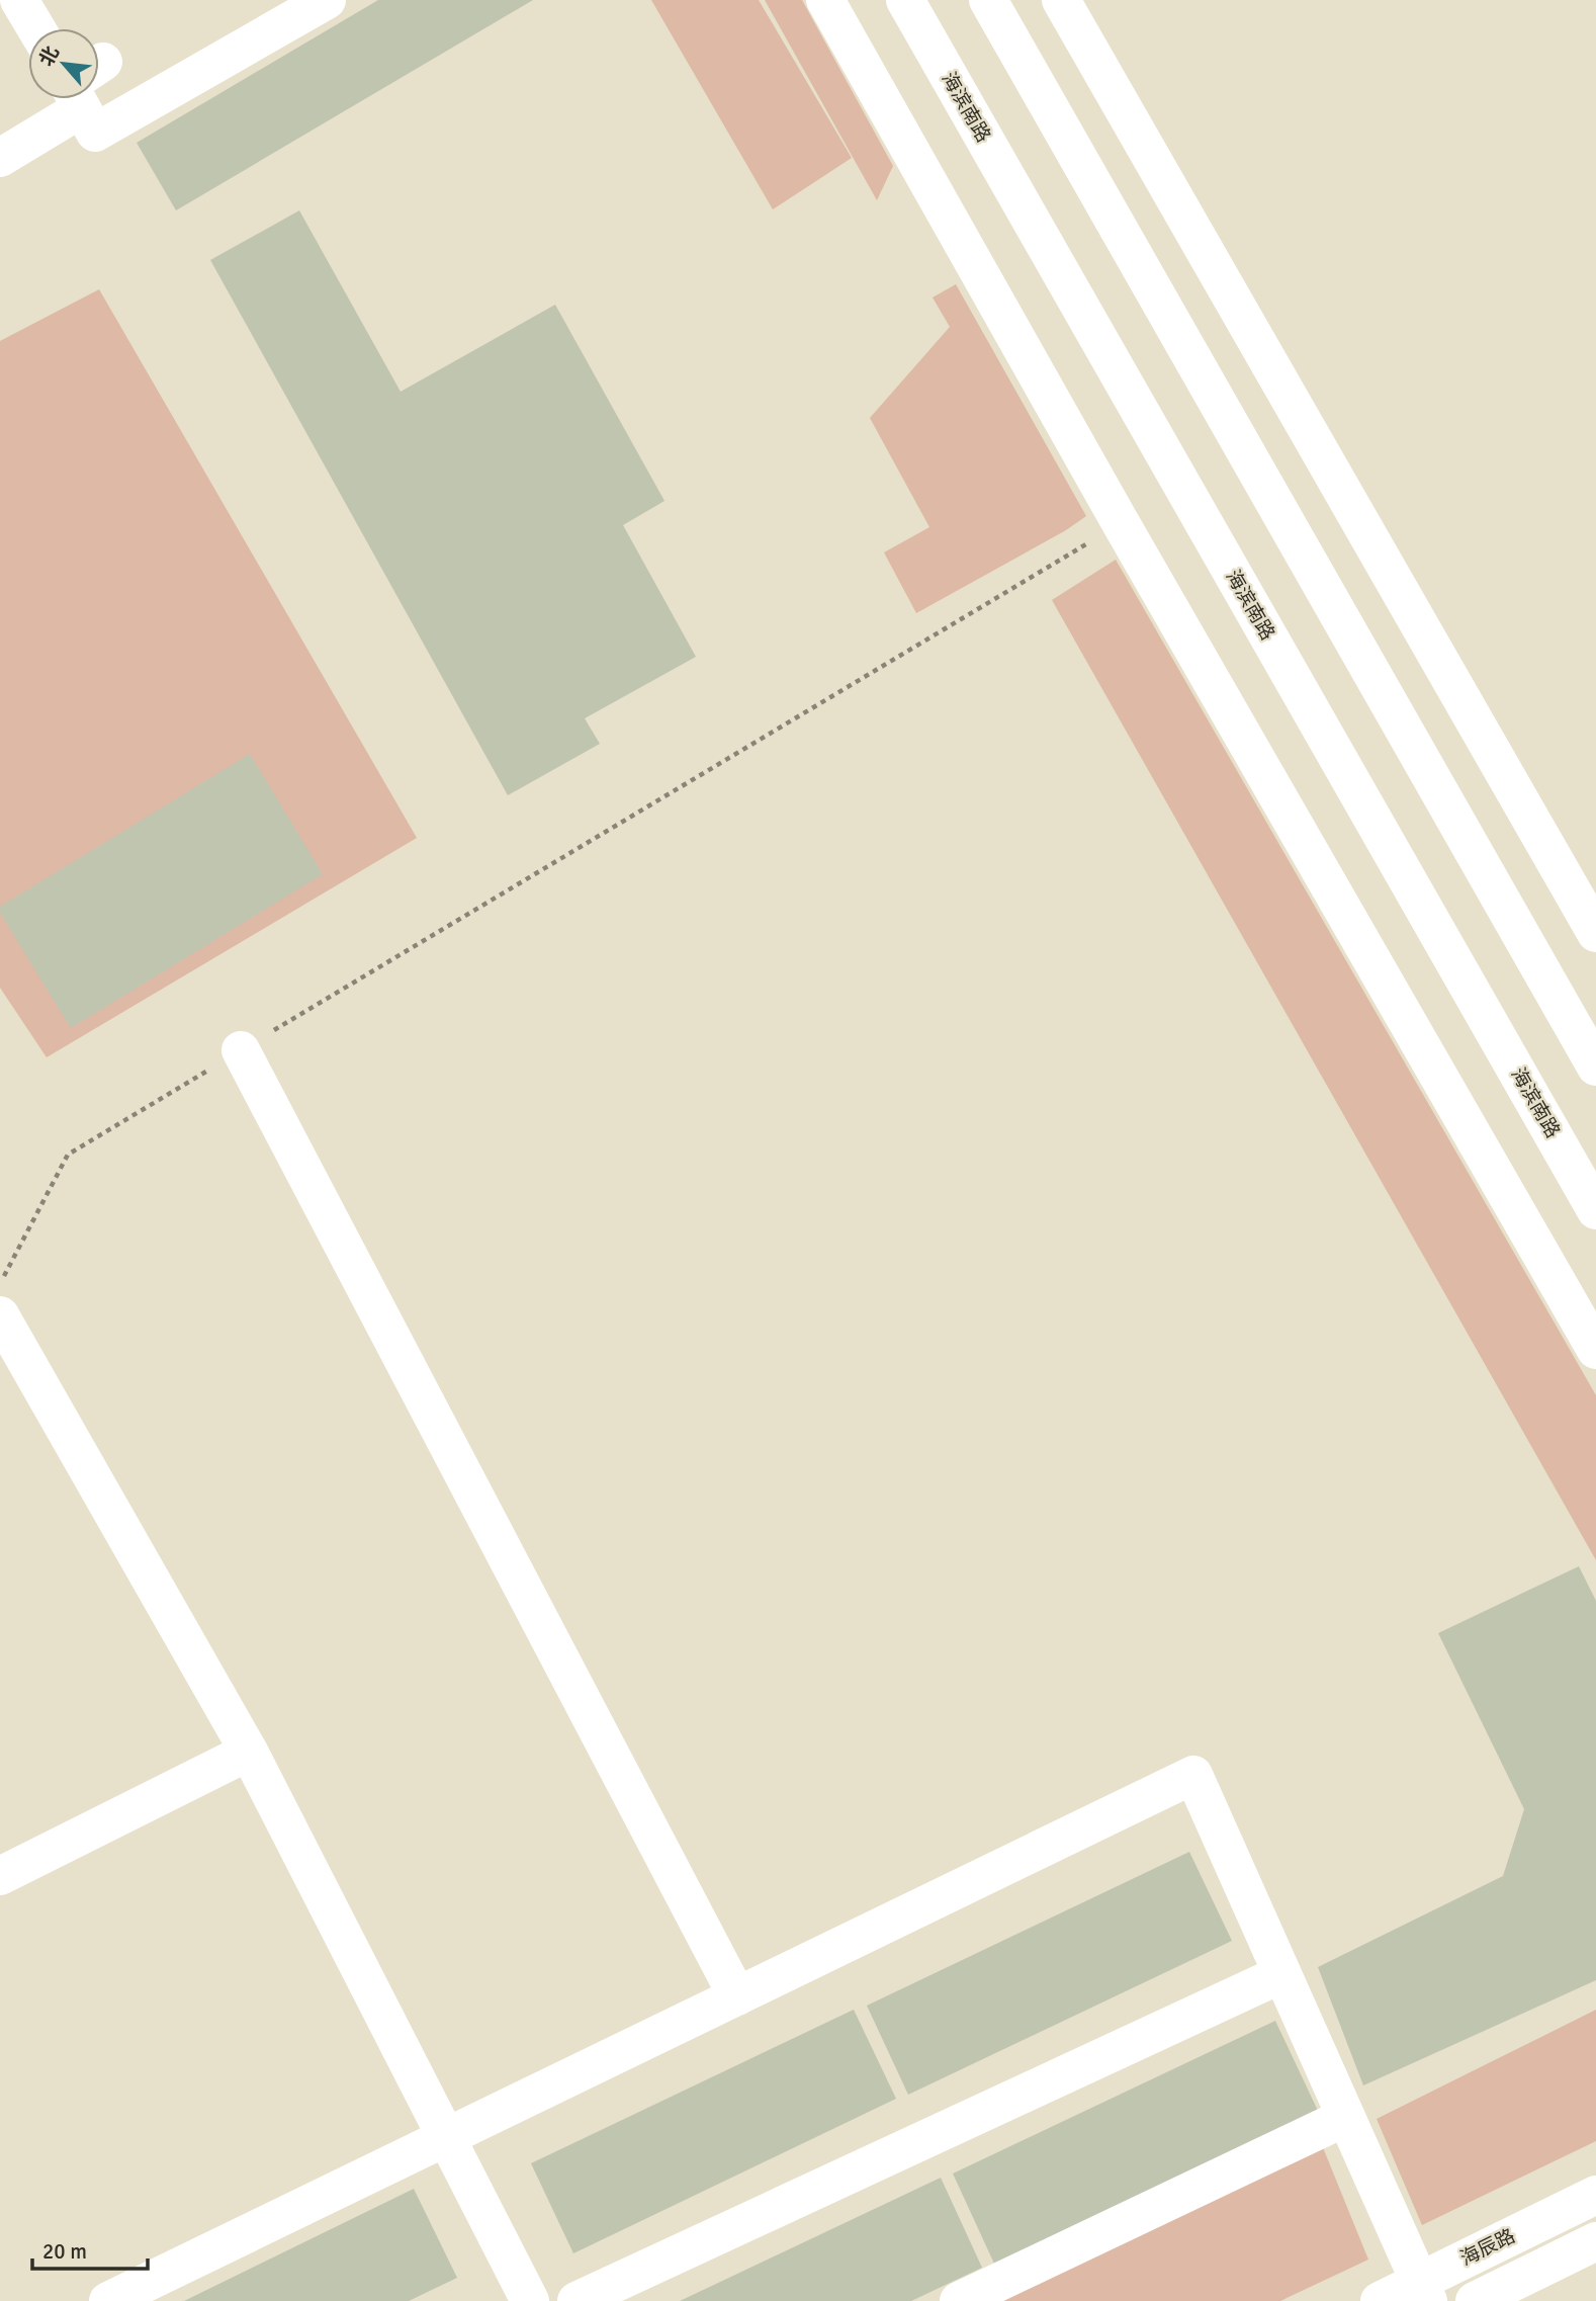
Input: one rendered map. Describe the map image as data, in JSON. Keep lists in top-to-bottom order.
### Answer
{
  "streets": {
    "main road": ["海滨南路", "海辰路"]
  },
  "scale_bar": "20 m",
  "north": "top left"
}
